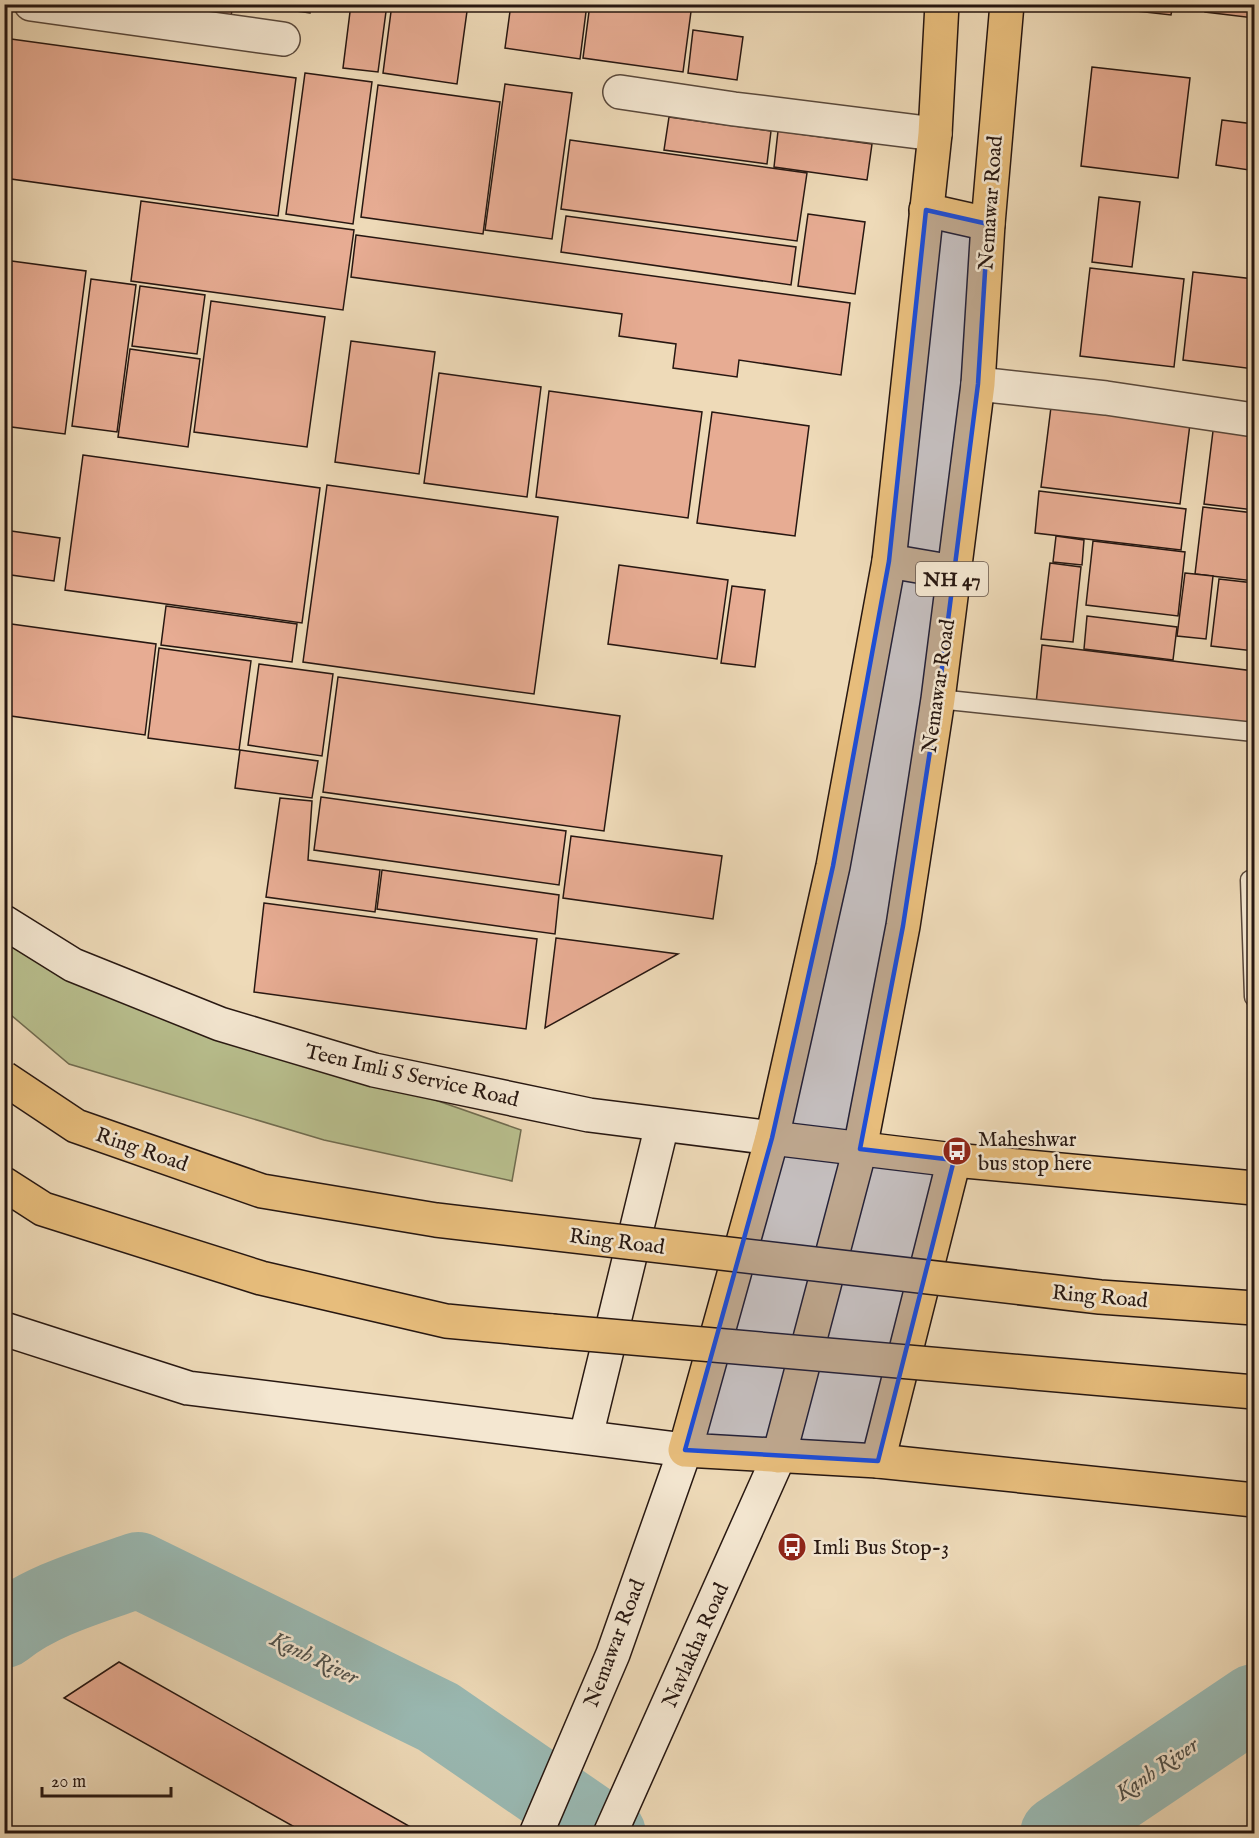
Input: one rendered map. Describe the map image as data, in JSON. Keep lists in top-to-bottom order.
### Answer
{
  "streets": {
    "main road": ["Nemawar Road", "NH 47", "Ring Road"],
    "street": ["Teen Imli S Service Road", "Navlakha Road"]
  },
  "crossings": [
    ["Nemawar Road", "Navlakha Road"],
    ["NH 47", "Teen Imli S Service Road"]
  ],
  "water": ["Kanh River"],
  "places": {
    "bus stop": ["Maheshwar bus stop here", "Imli Bus Stop-3"]
  },
  "scale_bar": "20 m"
}
